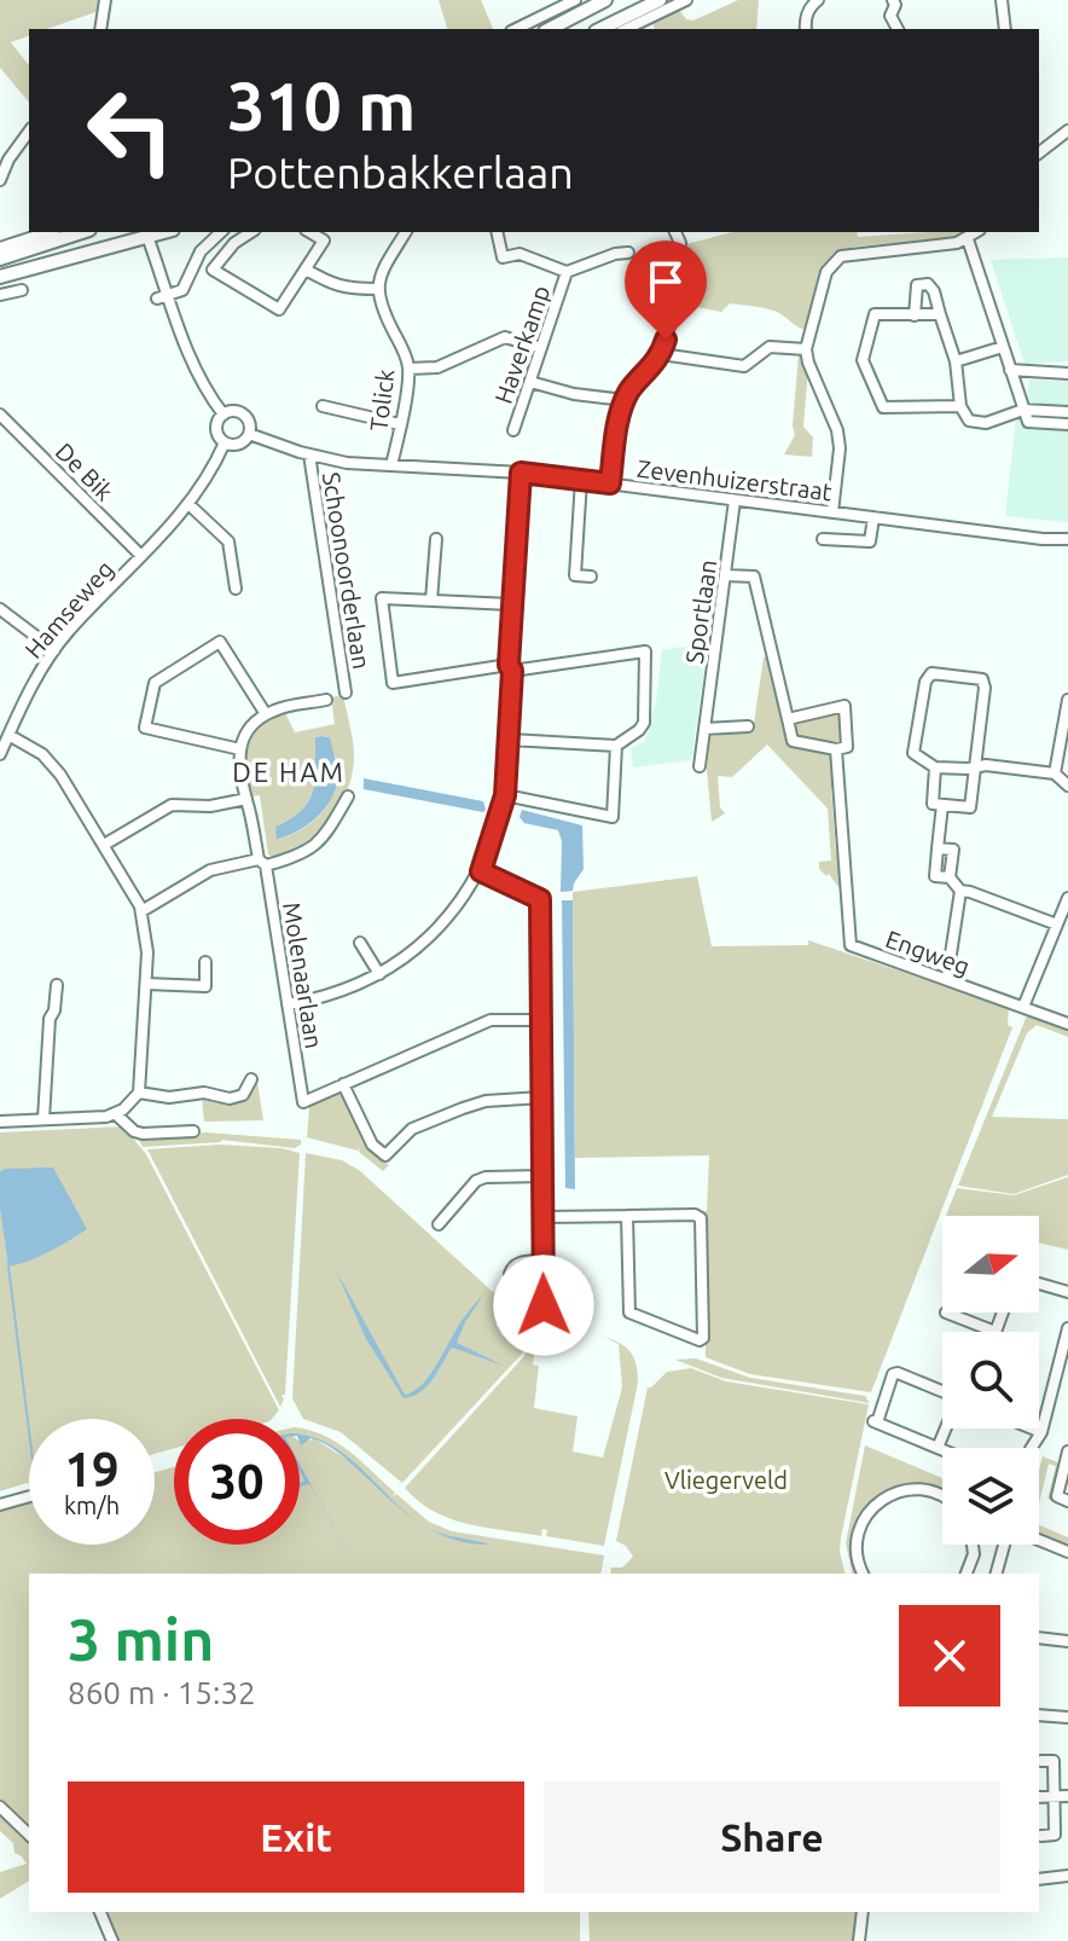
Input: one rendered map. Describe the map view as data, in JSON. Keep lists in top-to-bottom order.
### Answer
{
  "streets": {
    "street": [
      "Haverkamp",
      "Tolick",
      "De Bik",
      "Zevenhuizerstraat",
      "Schoonoorderlaan",
      "Hamseweg",
      "Sportlaan",
      "Engweg",
      "Molenaarlaan"
    ]
  },
  "crossings": [
    ["Tolick", "Zevenhuizerstraat"],
    ["De Bik", "Hamseweg"],
    ["Zevenhuizerstraat", "Schoonoorderlaan"],
    ["Zevenhuizerstraat", "Hamseweg"],
    ["Zevenhuizerstraat", "Sportlaan"]
  ],
  "districts": ["DE HAM"],
  "parks": ["Vliegerveld"],
  "north": "right",
  "page": {
    "turn": ["310 m", "Pottenbakkerlaan"],
    "speed": "19 km/h",
    "limit": "30",
    "heading": ["3 min", "860 m · 15:32"],
    "buttons": ["Exit", "Share"]
  }
}
